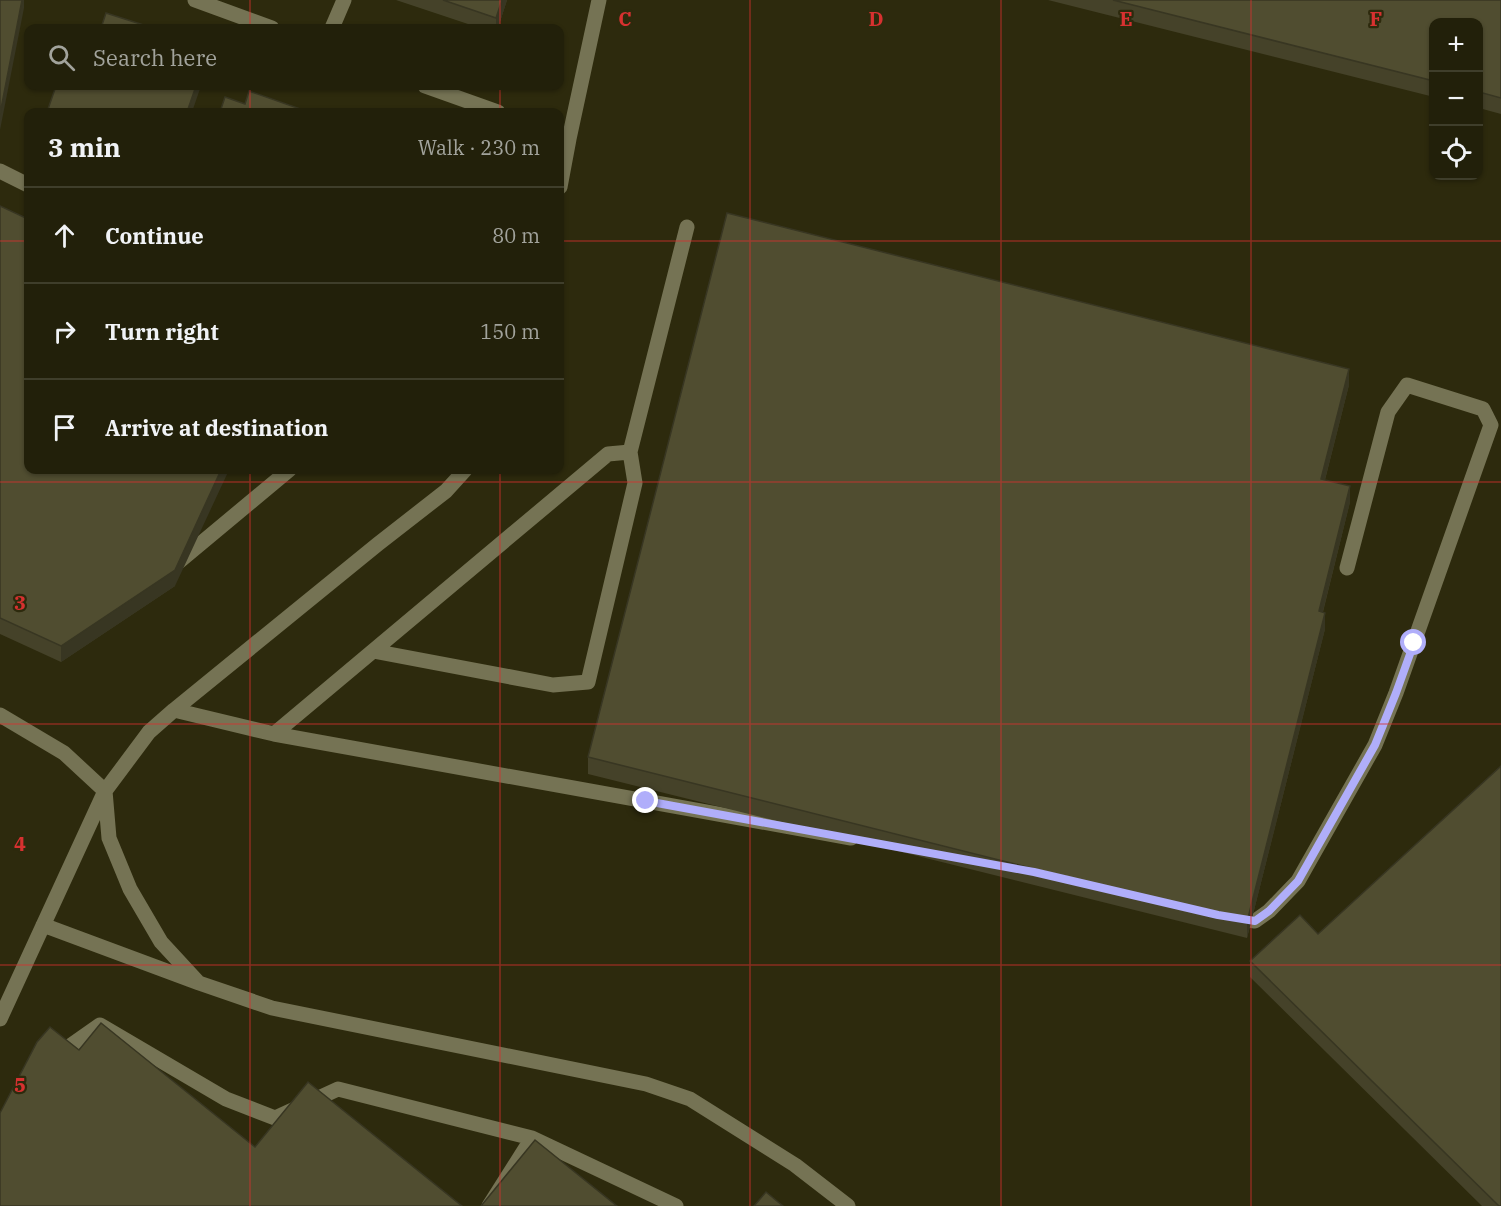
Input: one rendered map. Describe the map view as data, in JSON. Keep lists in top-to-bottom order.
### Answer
{
  "page": {
    "map_buttons": ["+", "−"],
    "search": "Search here",
    "heading": ["3 min", "Walk · 230 m"],
    "list": [
      ["Continue", "80 m"],
      ["Turn right", "150 m"],
      "Arrive at destination"
    ]
  },
  "grid": {
    "columns": [
      "C",
      "D",
      "E",
      "F"
    ],
    "rows": ["3", "4", "5"]
  }
}
